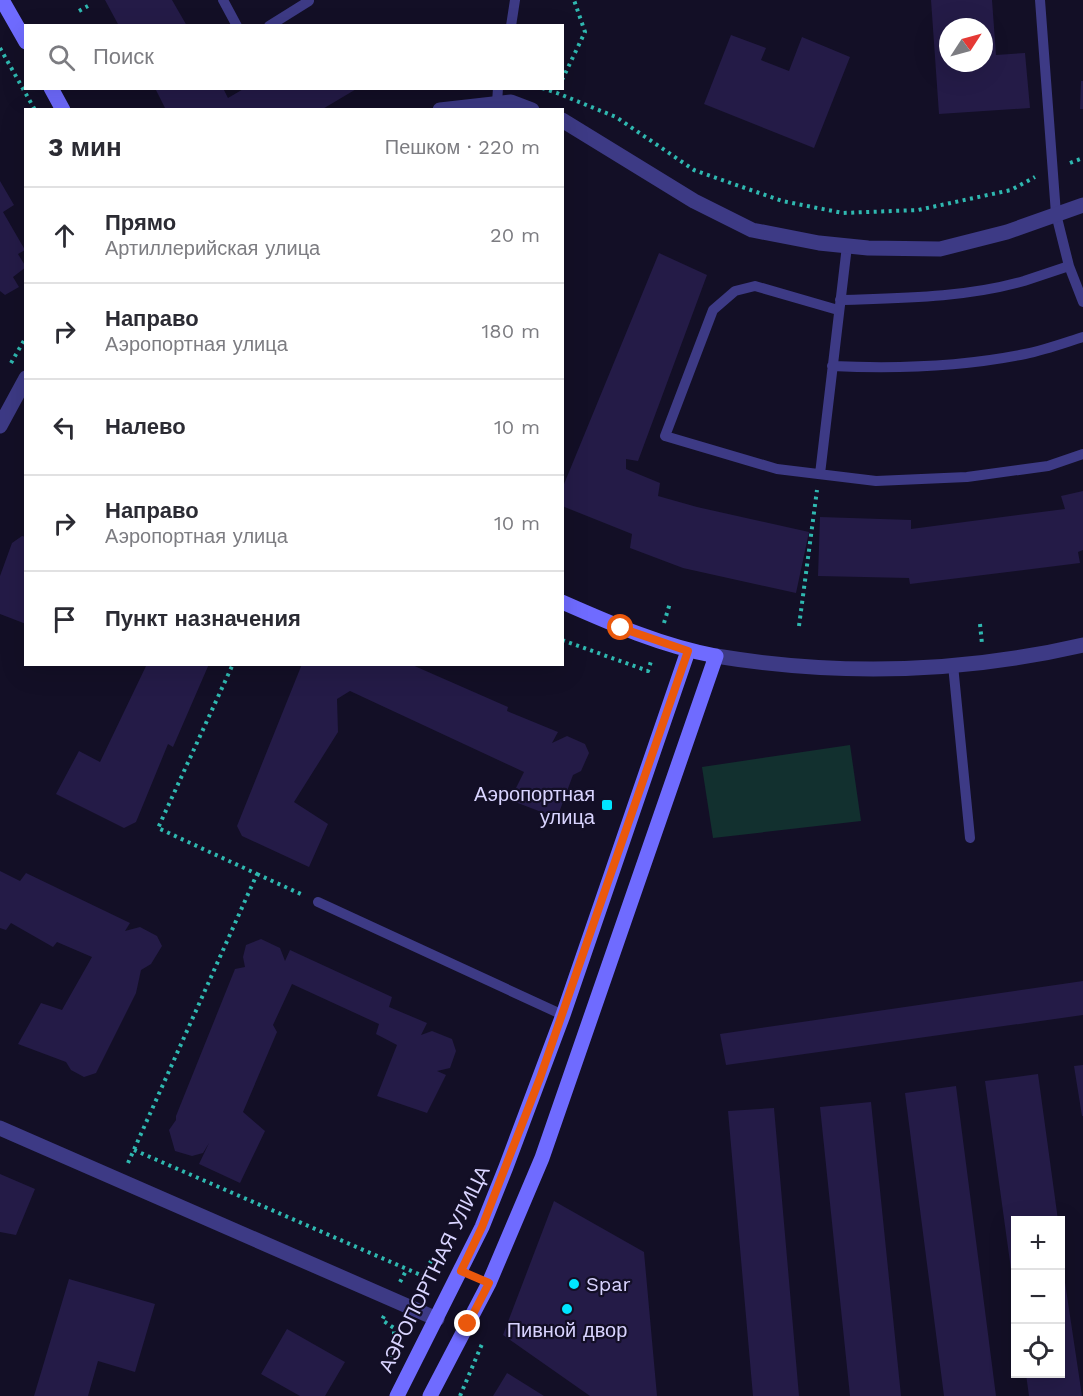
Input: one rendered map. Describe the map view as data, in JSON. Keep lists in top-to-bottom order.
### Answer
{
  "streets": {
    "main road": ["АЭРОПОРТНАЯ УЛИЦА"]
  },
  "places": {
    "transit": ["Аэропортная улица"],
    "other": ["Spar", "Пивной двор"]
  },
  "north": "top right",
  "page": {
    "search": "Поиск",
    "heading": ["3 мин", "Пешком · 220 m"],
    "list": [
      ["Прямо", "Артиллерийская улица", "20 m"],
      ["Направо", "Аэропортная улица", "180 m"],
      ["Налево", "10 m"],
      ["Направо", "Аэропортная улица", "10 m"],
      "Пункт назначения"
    ],
    "map_buttons": ["+", "−"]
  }
}
